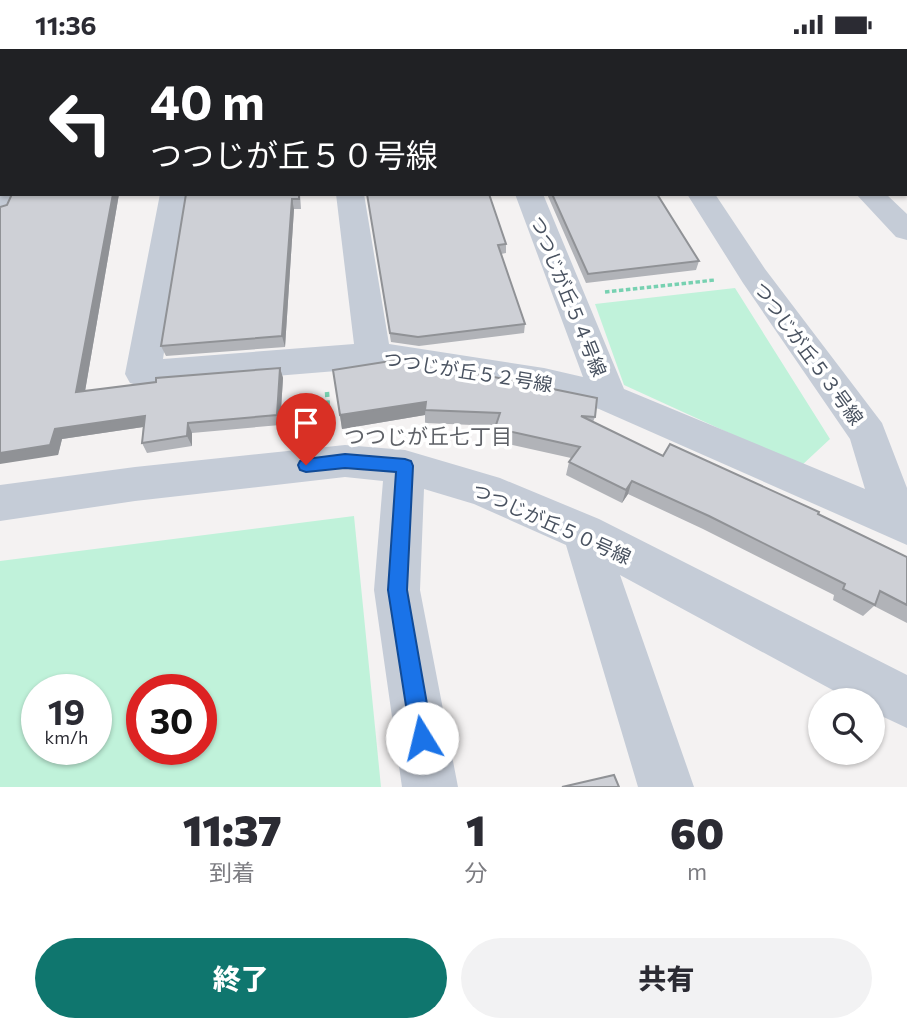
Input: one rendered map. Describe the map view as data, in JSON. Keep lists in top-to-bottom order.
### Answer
{
  "streets": {
    "street": [
      "つつじが丘５４号線",
      "つつじが丘５３号線",
      "つつじが丘５２号線",
      "つつじが丘５０号線"
    ]
  },
  "crossings": [
    ["つつじが丘５４号線", "つつじが丘５２号線"],
    ["つつじが丘５３号線", "つつじが丘５２号線"]
  ],
  "districts": ["つつじが丘七丁目"],
  "page": {
    "status": "11:36",
    "turn": ["40 m", "つつじが丘５０号線"],
    "speed": "19 km/h",
    "limit": "30",
    "eta": [
      "11:37",
      "到着",
      "1",
      "分",
      "60",
      "m"
    ],
    "buttons": ["終了", "共有"]
  }
}
